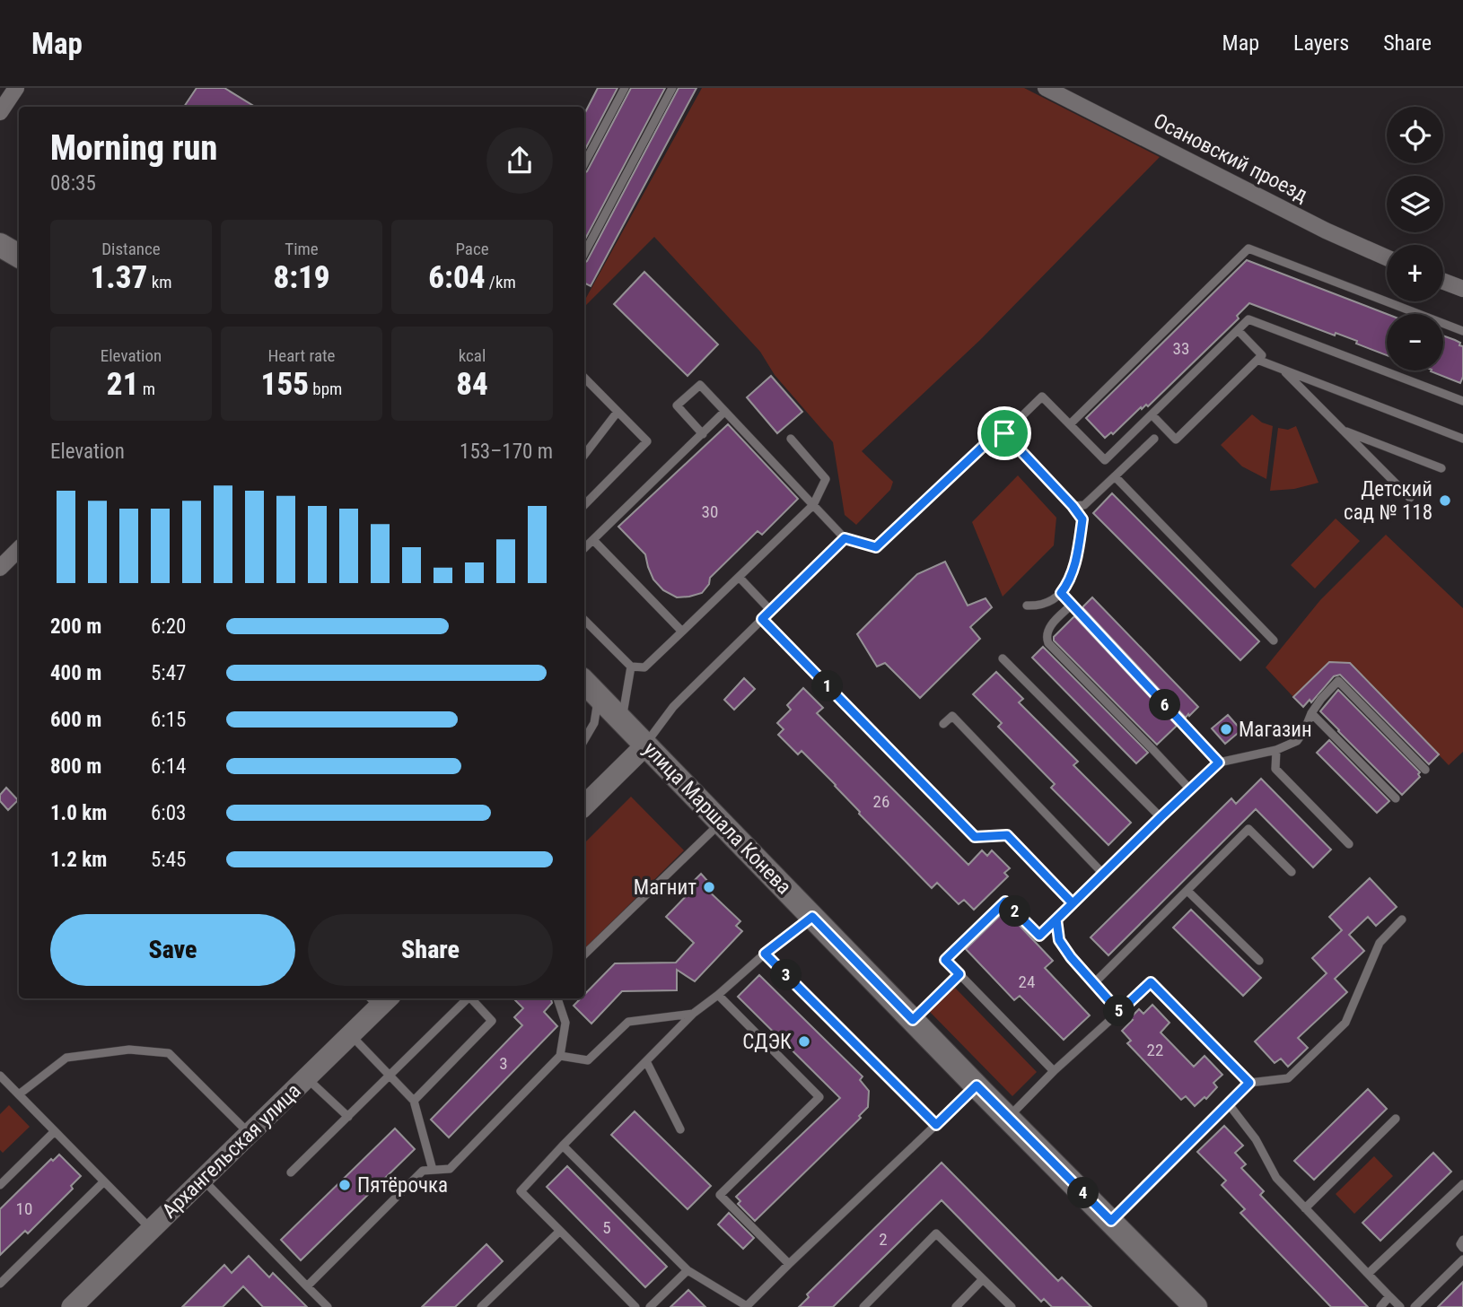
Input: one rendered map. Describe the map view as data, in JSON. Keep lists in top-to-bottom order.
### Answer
{
  "streets": {
    "main road": ["улица Маршала Конева"],
    "street": ["Осановский проезд", "Архангельская улица"]
  },
  "places": [
    "Детский сад № 118",
    "Магазин",
    "Магнит",
    "СДЭК",
    "Пятёрочка"
  ],
  "house_numbers": [
    "33",
    "30",
    "26",
    "24",
    "22",
    "3",
    "10",
    "5",
    "2"
  ],
  "page": {
    "header": "Map",
    "nav": ["Map", "Layers", "Share"],
    "map_buttons": ["+", "−"],
    "heading": ["Morning run", "08:35"],
    "stats": [
      ["Distance", "1.37 km"],
      ["Time", "8:19"],
      ["Pace", "6:04 /km"],
      ["Elevation", "21 m"],
      ["Heart rate", "155 bpm"],
      ["kcal", "84"]
    ],
    "chart": ["Elevation", "153–170 m"],
    "list": [
      {
        "name": "200 m",
        "note": "6:20"
      },
      {
        "name": "400 m",
        "note": "5:47"
      },
      {
        "name": "600 m",
        "note": "6:15"
      },
      {
        "name": "800 m",
        "note": "6:14"
      },
      {
        "name": "1.0 km",
        "note": "6:03"
      },
      {
        "name": "1.2 km",
        "note": "5:45"
      }
    ],
    "pins": [
      "1",
      "6",
      "2",
      "3",
      "5",
      "4"
    ],
    "buttons": ["Save", "Share"]
  }
}
